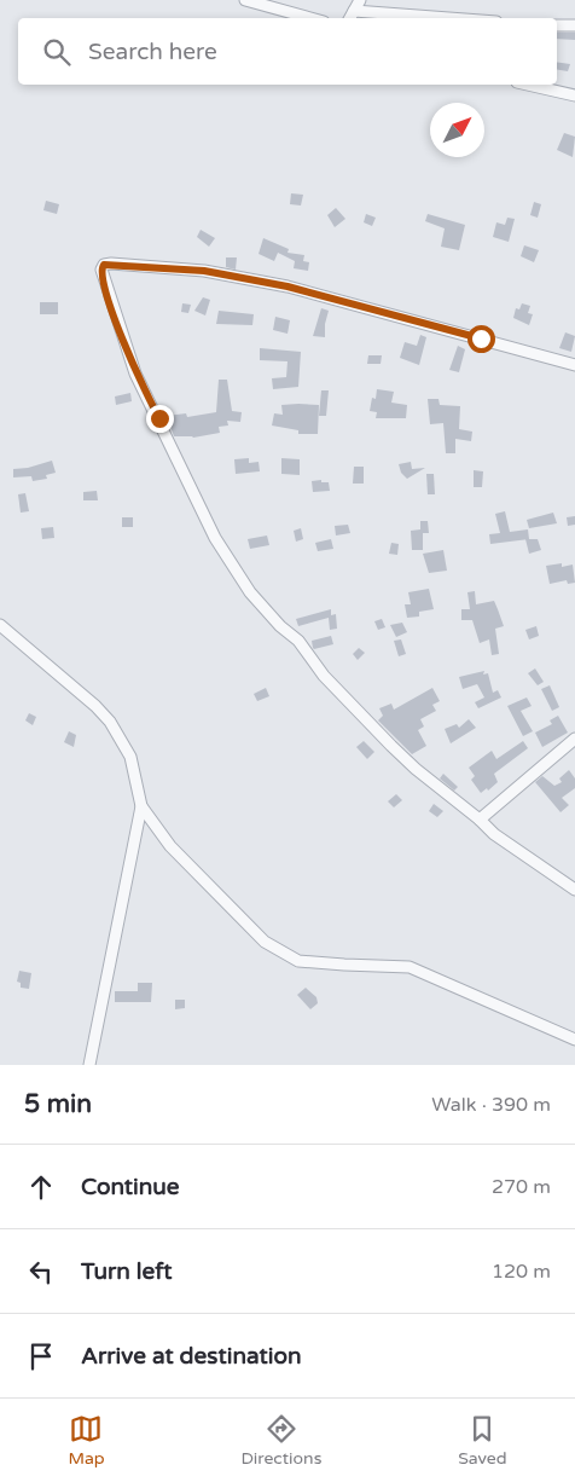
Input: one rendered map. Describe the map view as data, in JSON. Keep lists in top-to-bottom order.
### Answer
{
  "north": "top right",
  "page": {
    "search": "Search here",
    "heading": ["5 min", "Walk · 390 m"],
    "list": [
      ["Continue", "270 m"],
      ["Turn left", "120 m"],
      "Arrive at destination"
    ],
    "nav": ["Map", "Directions", "Saved"]
  }
}
